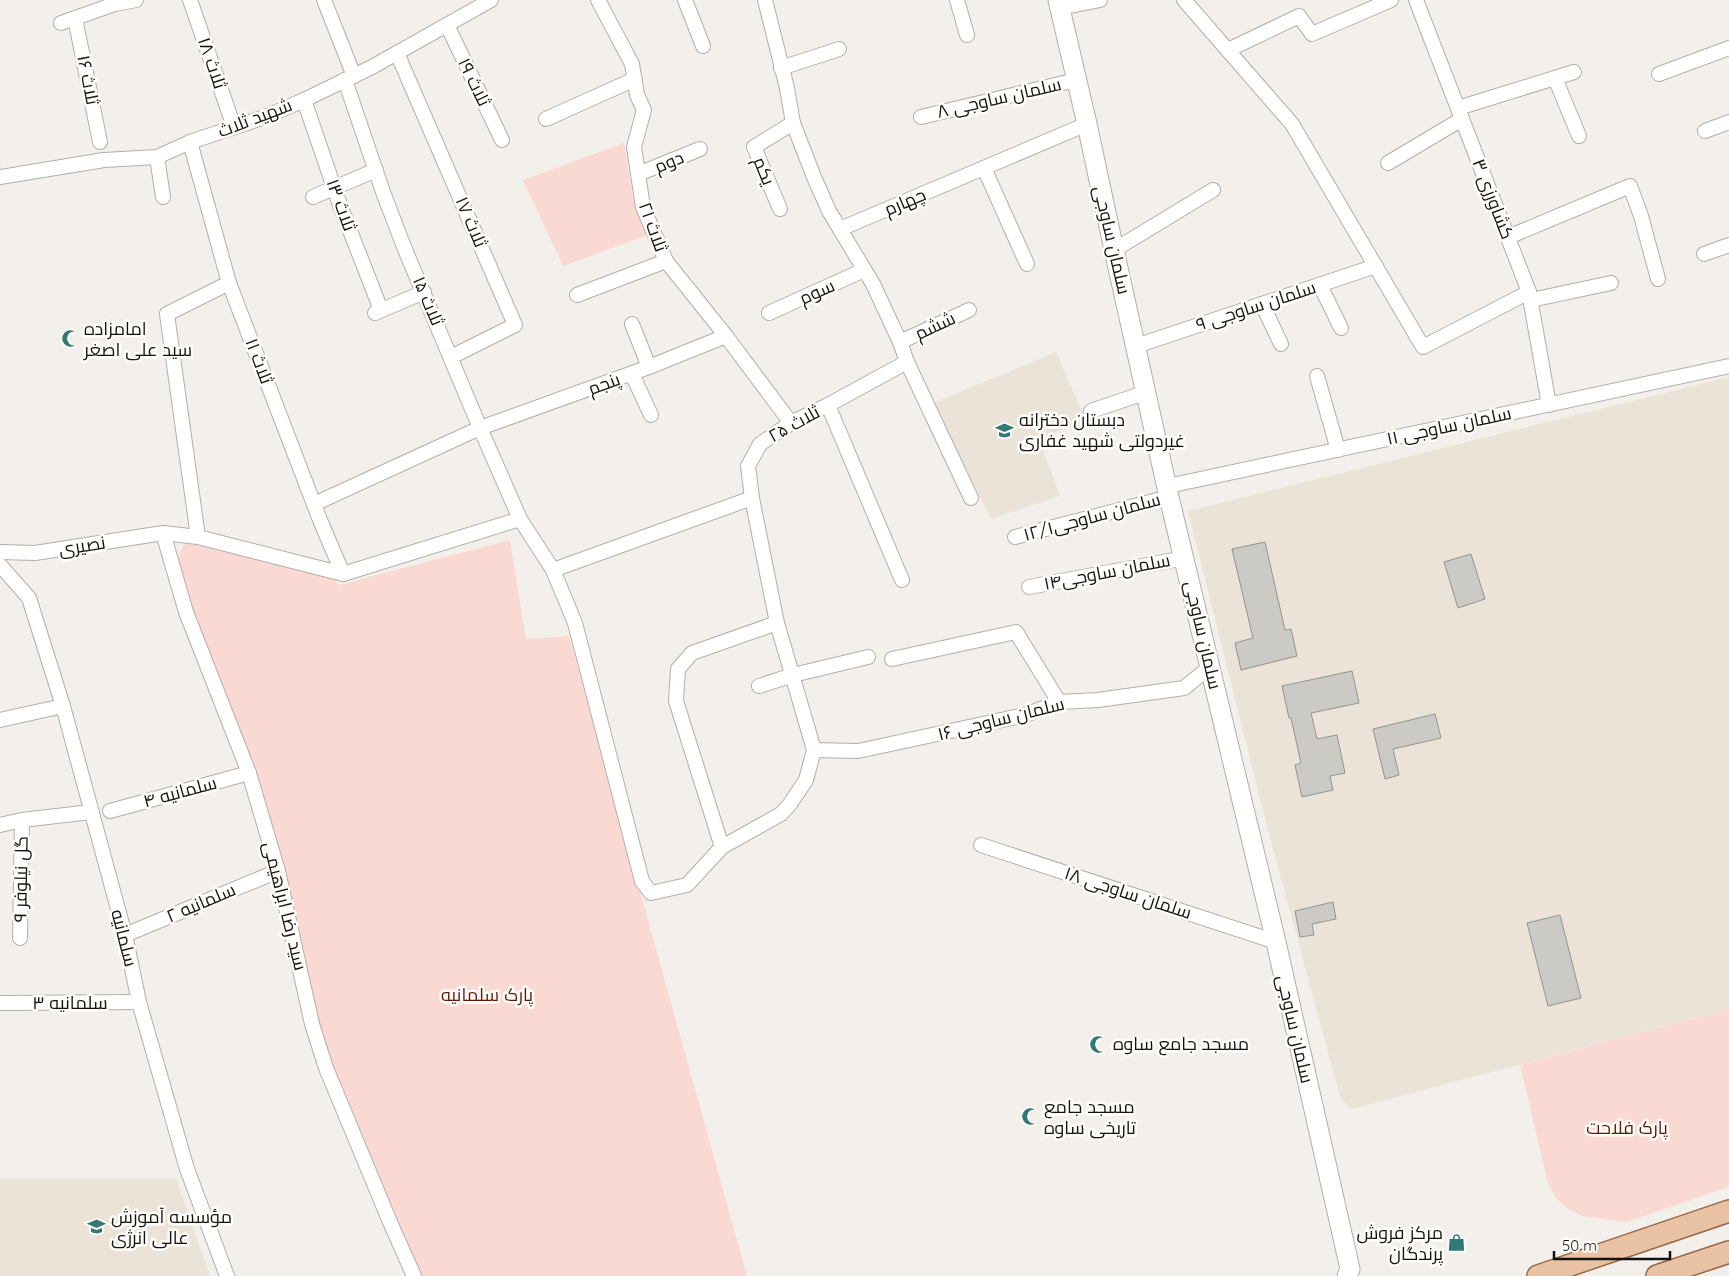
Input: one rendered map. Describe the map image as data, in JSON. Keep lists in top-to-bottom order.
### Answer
{
  "streets": {
    "street": [
      "ثلاث ۱۸",
      "ثلاث ۱۶",
      "ثلاث ۱۹",
      "سلمان ساوجی ۸",
      "شهید ثلاث",
      "دوم",
      "یکم",
      "کشاورزی ۳",
      "چهارم",
      "ثلاث ۱۳",
      "ثلاث ۱۷",
      "ثلاث ۲۱",
      "سلمان ساوجی",
      "سوم",
      "ثلاث ۱۵",
      "سلمان ساوجی ۹",
      "ششم",
      "ثلاث ۱۱",
      "پنجم",
      "ثلاث ۲۵",
      "سلمان ساوجی ۱۱",
      "سلمان ساوجی۱۲/۱",
      "نصیری",
      "سلمان ساوجی۱۴",
      "سلمان ساوجی ۱۶",
      "سلمانیه ۴",
      "گل نیلوفر ۹",
      "سلمان ساوجی ۱۸",
      "سلمانیه ۲",
      "سید رضا ابراهیمی",
      "سلمانیه",
      "سلمانیه ۳"
    ]
  },
  "crossings": [
    ["ثلاث ۱۸", "شهید ثلاث"],
    ["ثلاث ۱۹", "شهید ثلاث"],
    ["سلمان ساوجی ۸", "سلمان ساوجی"],
    ["شهید ثلاث", "ثلاث ۱۳"],
    ["شهید ثلاث", "ثلاث ۱۷"],
    ["شهید ثلاث", "ثلاث ۱۵"],
    ["شهید ثلاث", "ثلاث ۱۱"],
    ["دوم", "ثلاث ۲۱"],
    ["کشاورزی ۳", "سلمان ساوجی ۱۱"],
    ["چهارم", "سلمان ساوجی"],
    ["ثلاث ۱۳", "ثلاث ۱۵"],
    ["ثلاث ۱۷", "ثلاث ۱۵"],
    ["ثلاث ۲۱", "پنجم"],
    ["ثلاث ۲۱", "ثلاث ۲۵"],
    ["سلمان ساوجی", "سلمان ساوجی ۹"],
    ["سلمان ساوجی", "سلمان ساوجی ۱۱"],
    ["سلمان ساوجی", "سلمان ساوجی۱۲/۱"],
    ["سلمان ساوجی", "سلمان ساوجی۱۴"],
    ["سلمان ساوجی", "سلمان ساوجی ۱۶"],
    ["سلمان ساوجی", "سلمان ساوجی ۱۸"],
    ["ثلاث ۱۵", "پنجم"],
    ["ثلاث ۱۱", "پنجم"],
    ["ثلاث ۱۱", "نصیری"],
    ["ثلاث ۲۵", "سلمان ساوجی ۱۶"],
    ["سلمان ساوجی ۱۱", "سلمان ساوجی۱۲/۱"],
    ["نصیری", "سید رضا ابراهیمی"],
    ["سلمانیه ۴", "سید رضا ابراهیمی"],
    ["سلمانیه ۲", "سید رضا ابراهیمی"],
    ["سلمانیه ۲", "سلمانیه"],
    ["سلمانیه", "سلمانیه ۳"]
  ],
  "parks": ["پارک سلمانیه", "پارک فلاحت"],
  "places": {
    "mosque": ["امامزاده سید علی اصغر", "مسجد جامع ساوه", "مسجد جامع تاریخی ساوه"],
    "school or university": ["دبستان دخترانه غیردولتی شهید غفاری", "مؤسسه آموزش عالی انرژی"],
    "shop": ["مرکز فروش پرندگان"]
  },
  "scale_bar": "50 m"
}
